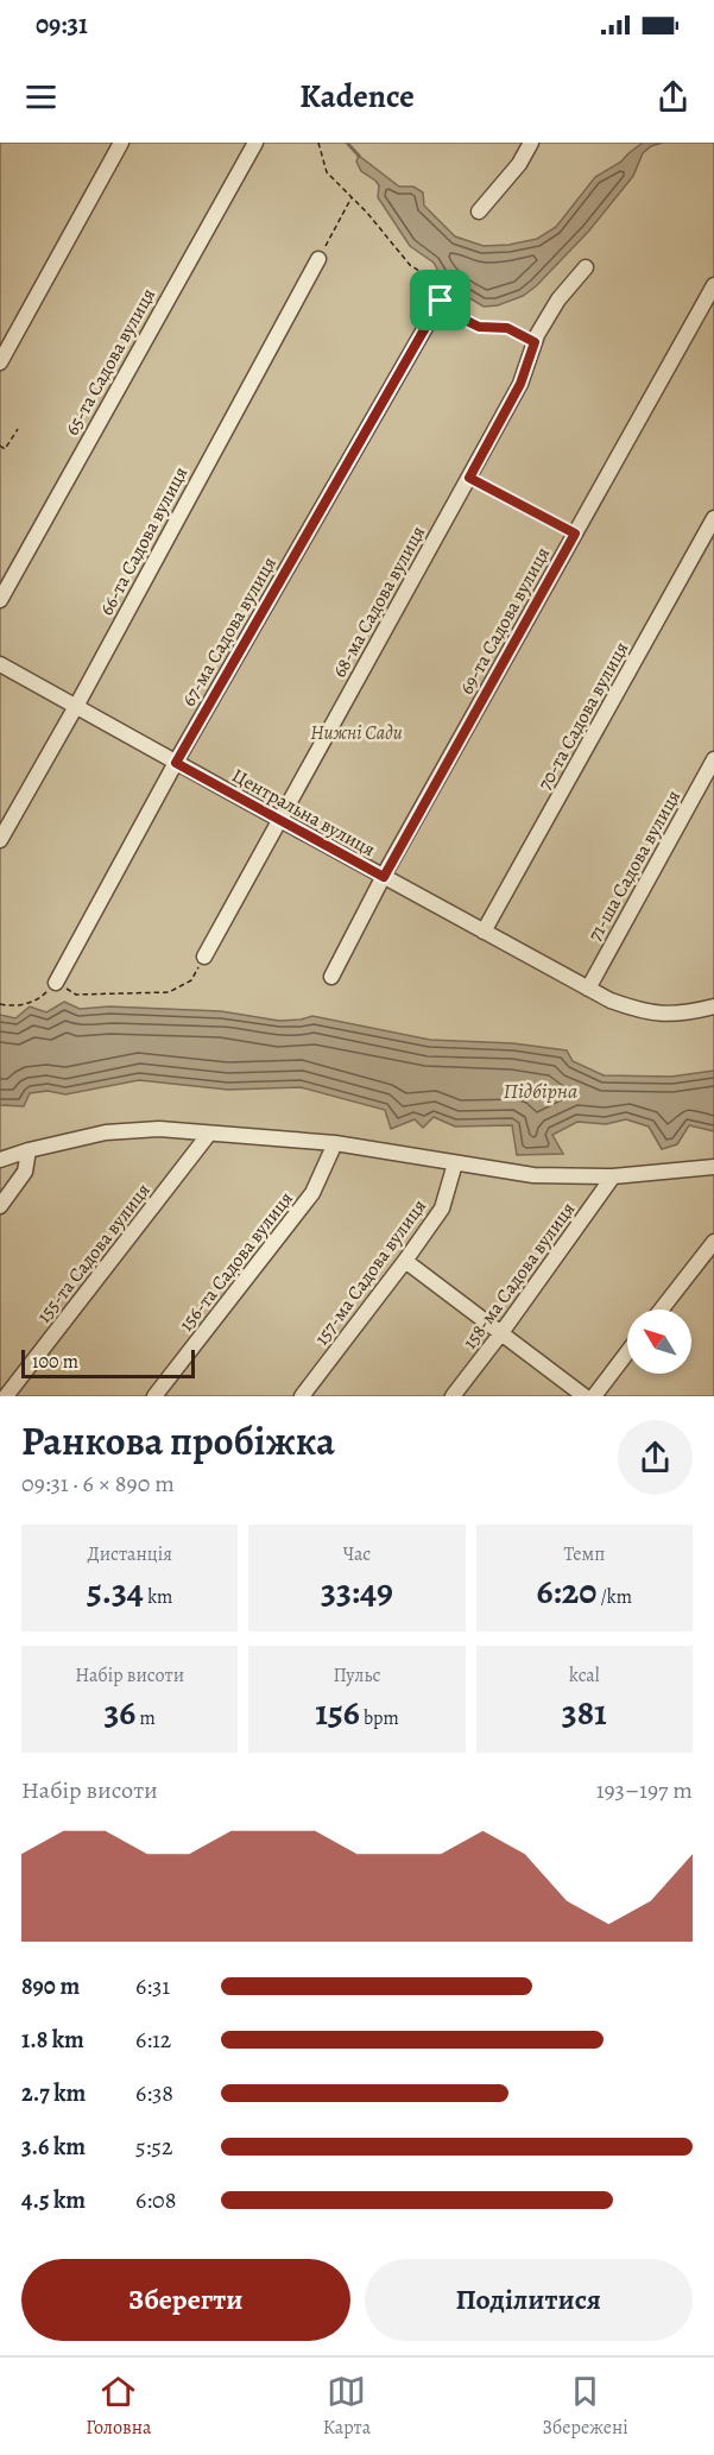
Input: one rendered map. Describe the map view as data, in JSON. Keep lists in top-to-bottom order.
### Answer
{
  "streets": {
    "street": [
      "65-та Садова вулиця",
      "66-та Садова вулиця",
      "68-ма Садова вулиця",
      "69-та Садова вулиця",
      "67-ма Садова вулиця",
      "70-та Садова вулиця",
      "Центральна вулиця",
      "71-ша Садова вулиця",
      "155-та Садова вулиця",
      "156-та Садова вулиця",
      "157-ма Садова вулиця",
      "158-ма Садова вулиця"
    ]
  },
  "crossings": [
    ["66-та Садова вулиця", "Центральна вулиця"],
    ["68-ма Садова вулиця", "Центральна вулиця"],
    ["69-та Садова вулиця", "Центральна вулиця"],
    ["67-ма Садова вулиця", "Центральна вулиця"],
    ["70-та Садова вулиця", "Центральна вулиця"],
    ["Центральна вулиця", "71-ша Садова вулиця"]
  ],
  "water": ["Підбірна"],
  "parks": ["Нижні Сади"],
  "scale_bar": "100 m",
  "north": "top left",
  "page": {
    "status": "09:31",
    "header": "Kadence",
    "scale": "100 m",
    "heading": ["Ранкова пробіжка", "09:31 · 6 × 890 m"],
    "stats": [
      ["Дистанція", "5.34 km"],
      ["Час", "33:49"],
      ["Темп", "6:20 /km"],
      ["Набір висоти", "36 m"],
      ["Пульс", "156 bpm"],
      ["kcal", "381"]
    ],
    "chart": ["Набір висоти", "193–197 m"],
    "list": [
      {
        "name": "890 m",
        "note": "6:31"
      },
      {
        "name": "1.8 km",
        "note": "6:12"
      },
      {
        "name": "2.7 km",
        "note": "6:38"
      },
      {
        "name": "3.6 km",
        "note": "5:52"
      },
      {
        "name": "4.5 km",
        "note": "6:08"
      }
    ],
    "buttons": ["Зберегти", "Поділитися"],
    "tabs": ["Головна", "Карта", "Збережені"]
  }
}
